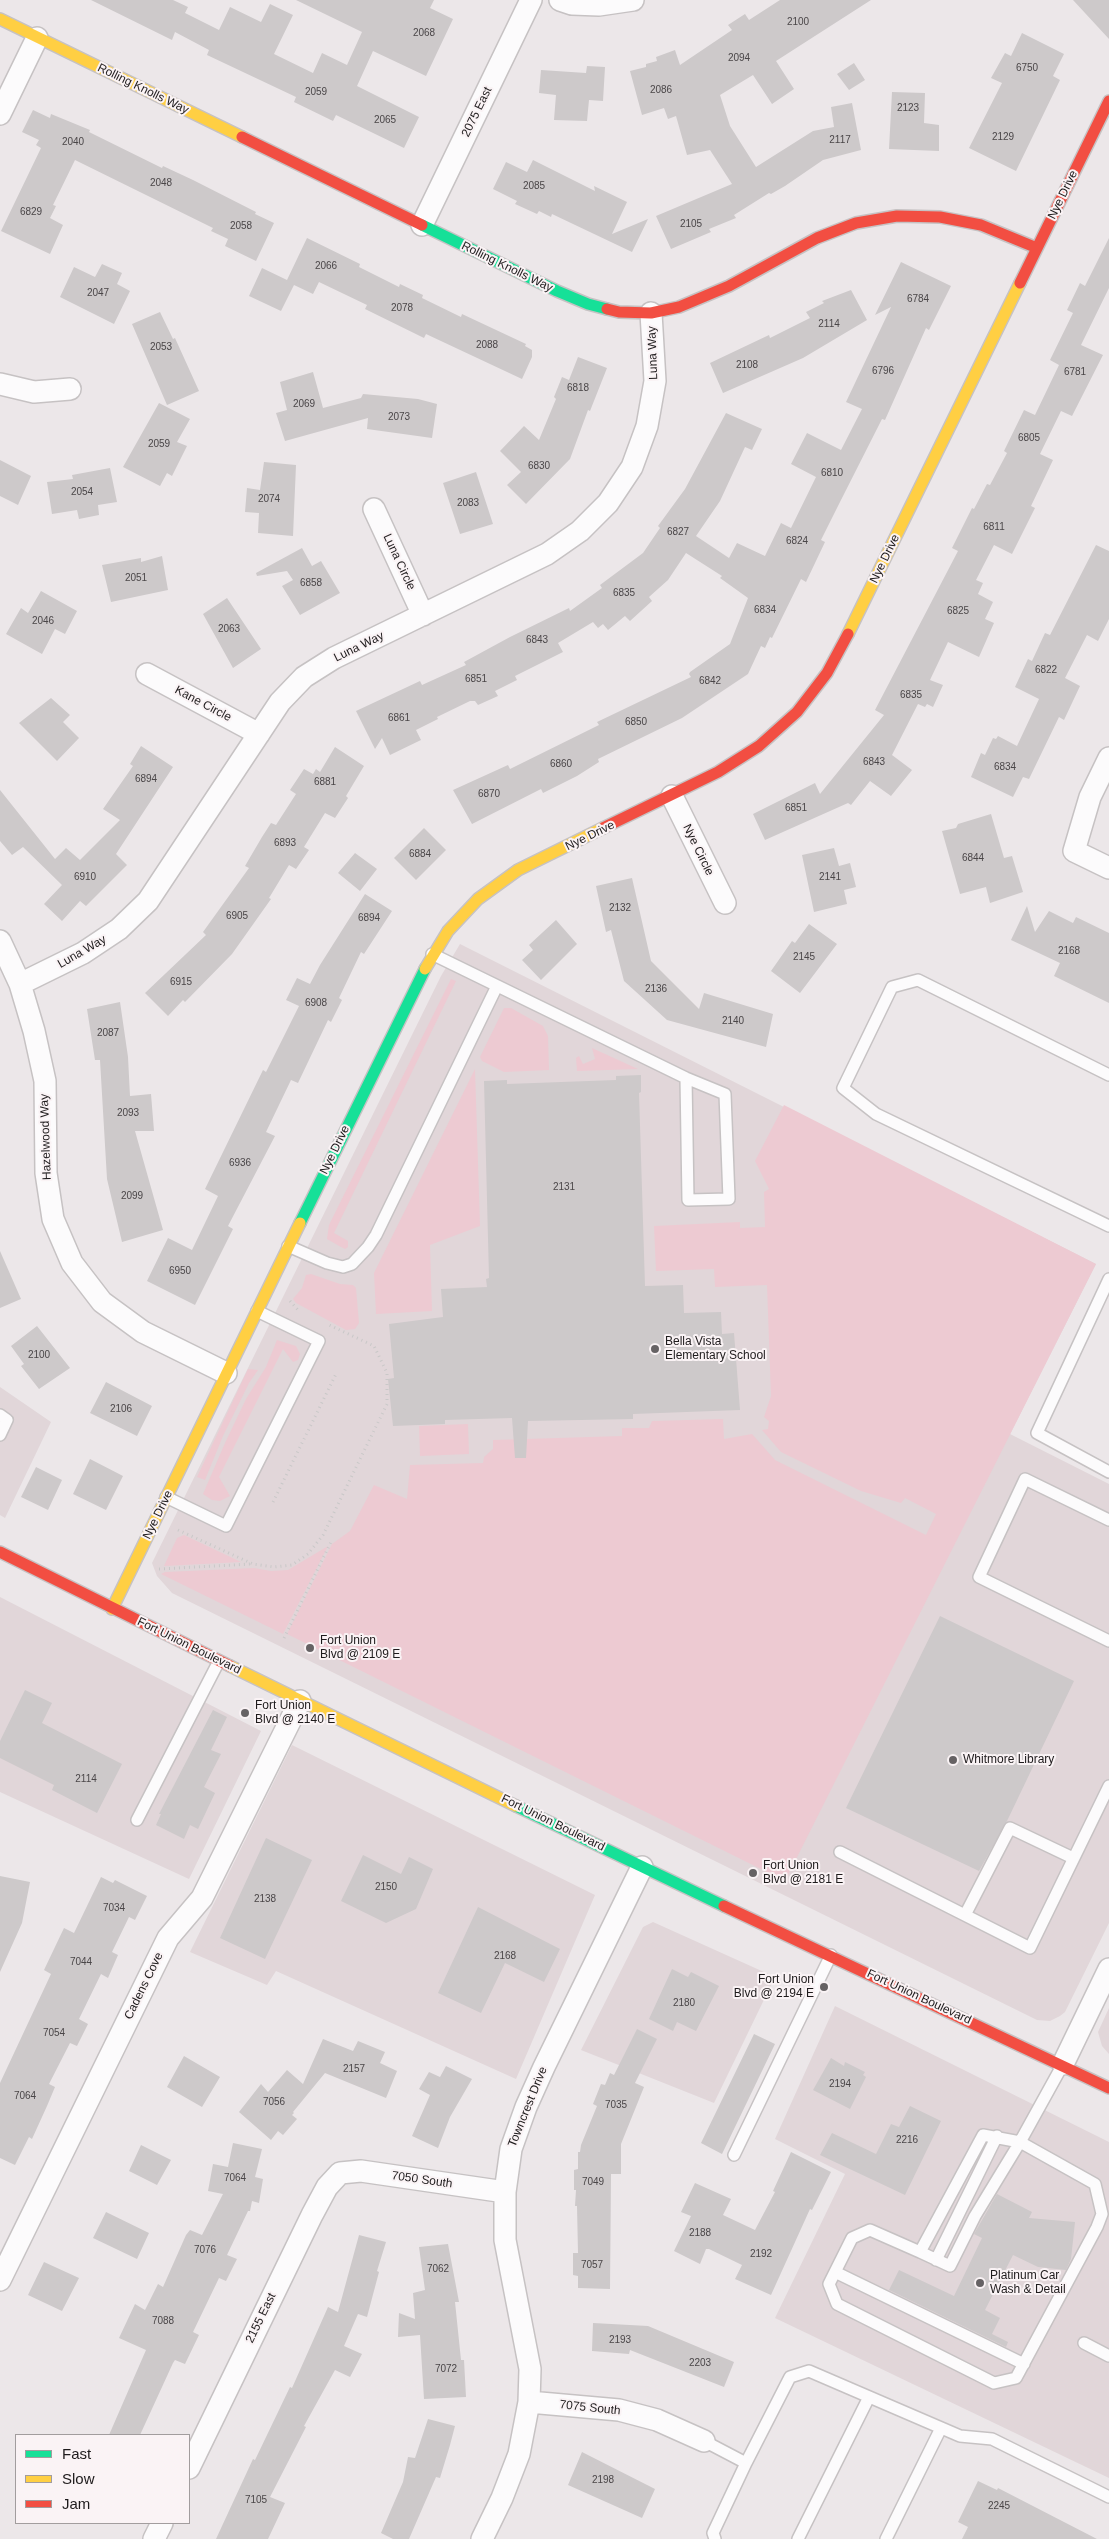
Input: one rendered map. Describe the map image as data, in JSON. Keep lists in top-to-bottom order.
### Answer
{
  "streets": {
    "street": [
      "Rolling Knolls Way",
      "2075 East",
      "Nye Drive",
      "Luna Way",
      "Luna Circle",
      "Kane Circle",
      "Nye Circle",
      "Hazelwood Way",
      "Fort Union Boulevard",
      "Cadens Cove",
      "Towncrest Drive",
      "7050 South",
      "2155 East",
      "7075 South"
    ]
  },
  "crossings": [
    ["Rolling Knolls Way", "2075 East"],
    ["Rolling Knolls Way", "Nye Drive"],
    ["Rolling Knolls Way", "Luna Way"],
    ["Nye Drive", "Nye Circle"],
    ["Nye Drive", "Hazelwood Way"],
    ["Nye Drive", "Fort Union Boulevard"],
    ["Luna Way", "Luna Circle"],
    ["Luna Way", "Kane Circle"],
    ["Luna Way", "Hazelwood Way"],
    ["Fort Union Boulevard", "Cadens Cove"],
    ["Fort Union Boulevard", "Towncrest Drive"],
    ["Towncrest Drive", "7050 South"],
    ["Towncrest Drive", "7075 South"],
    ["7050 South", "2155 East"]
  ],
  "places": [
    "Bella Vista Elementary School",
    "Fort Union Blvd @ 2109 E",
    "Fort Union Blvd @ 2140 E",
    "Whitmore Library",
    "Fort Union Blvd @ 2181 E",
    "Fort Union Blvd @ 2194 E",
    "Platinum Car Wash & Detail"
  ],
  "house_numbers": [
    "2100",
    "2068",
    "2094",
    "6750",
    "2086",
    "2059",
    "2123",
    "2065",
    "2129",
    "2117",
    "2040",
    "2048",
    "2085",
    "6829",
    "2105",
    "2058",
    "2066",
    "2047",
    "6784",
    "2078",
    "2114",
    "2088",
    "2053",
    "2108",
    "6796",
    "6781",
    "6818",
    "2069",
    "2073",
    "6805",
    "2059",
    "6830",
    "6810",
    "2054",
    "2074",
    "2083",
    "6811",
    "6827",
    "6824",
    "2051",
    "6858",
    "6835",
    "6834",
    "6825",
    "2046",
    "2063",
    "6843",
    "6822",
    "6851",
    "6842",
    "6835",
    "6861",
    "6850",
    "6843",
    "6860",
    "6834",
    "6894",
    "6881",
    "6870",
    "6851",
    "6893",
    "6884",
    "6844",
    "6910",
    "2141",
    "2132",
    "6905",
    "6894",
    "2168",
    "2145",
    "6915",
    "2136",
    "6908",
    "2140",
    "2087",
    "2093",
    "6936",
    "2131",
    "2099",
    "6950",
    "2100",
    "2106",
    "2114",
    "2150",
    "2138",
    "7034",
    "2168",
    "7044",
    "2180",
    "7054",
    "2157",
    "2194",
    "7064",
    "7056",
    "7035",
    "2216",
    "7064",
    "7049",
    "2188",
    "7076",
    "2192",
    "7057",
    "7062",
    "7088",
    "2193",
    "2203",
    "7072",
    "2198",
    "7105",
    "2245"
  ],
  "legend": ["Fast", "Slow", "Jam"]
}
